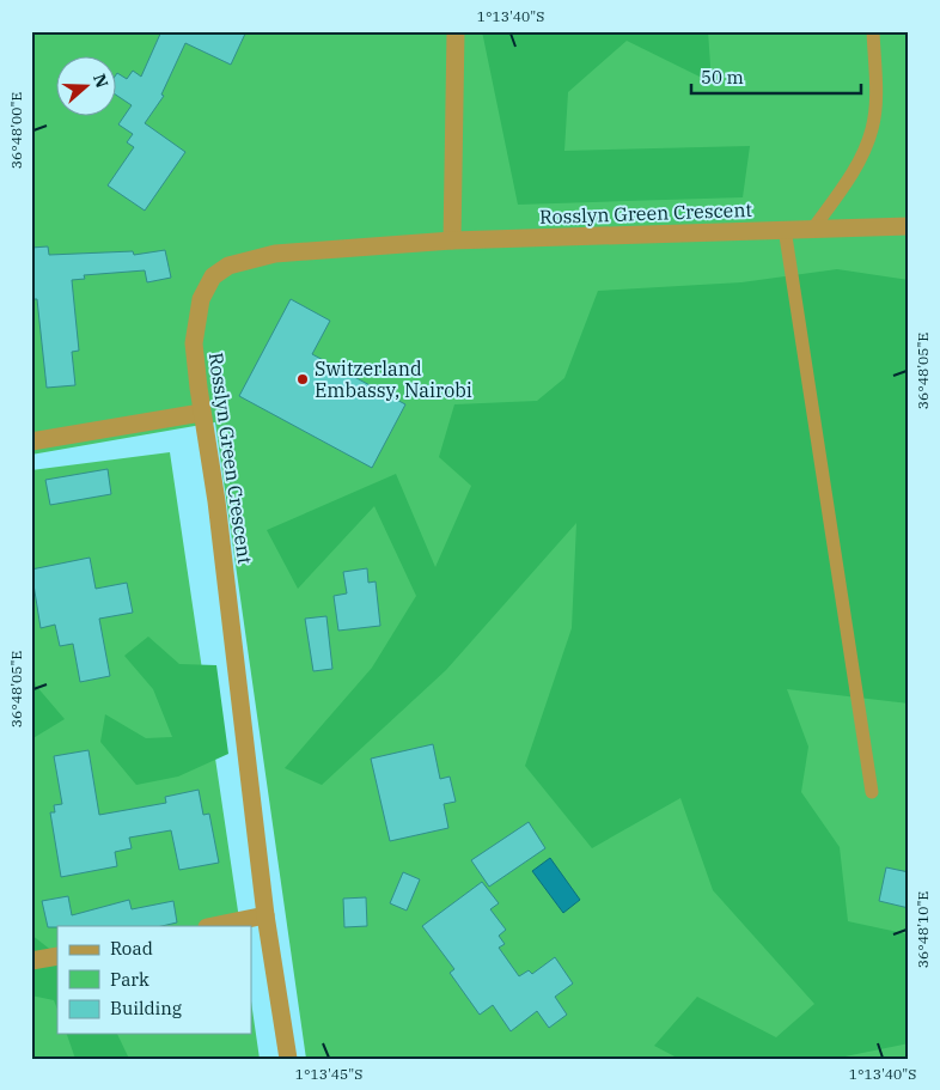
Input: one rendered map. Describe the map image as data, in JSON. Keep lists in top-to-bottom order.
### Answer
{
  "streets": {
    "street": ["Rosslyn Green Crescent"]
  },
  "places": ["Switzerland Embassy, Nairobi"],
  "legend": ["Road", "Park", "Building"],
  "scale_bar": "50 m",
  "north": "right",
  "coordinates": [
    "1°13'40\"S",
    "36°48'00\"E",
    "36°48'05\"E",
    "36°48'10\"E",
    "1°13'45\"S"
  ]
}
